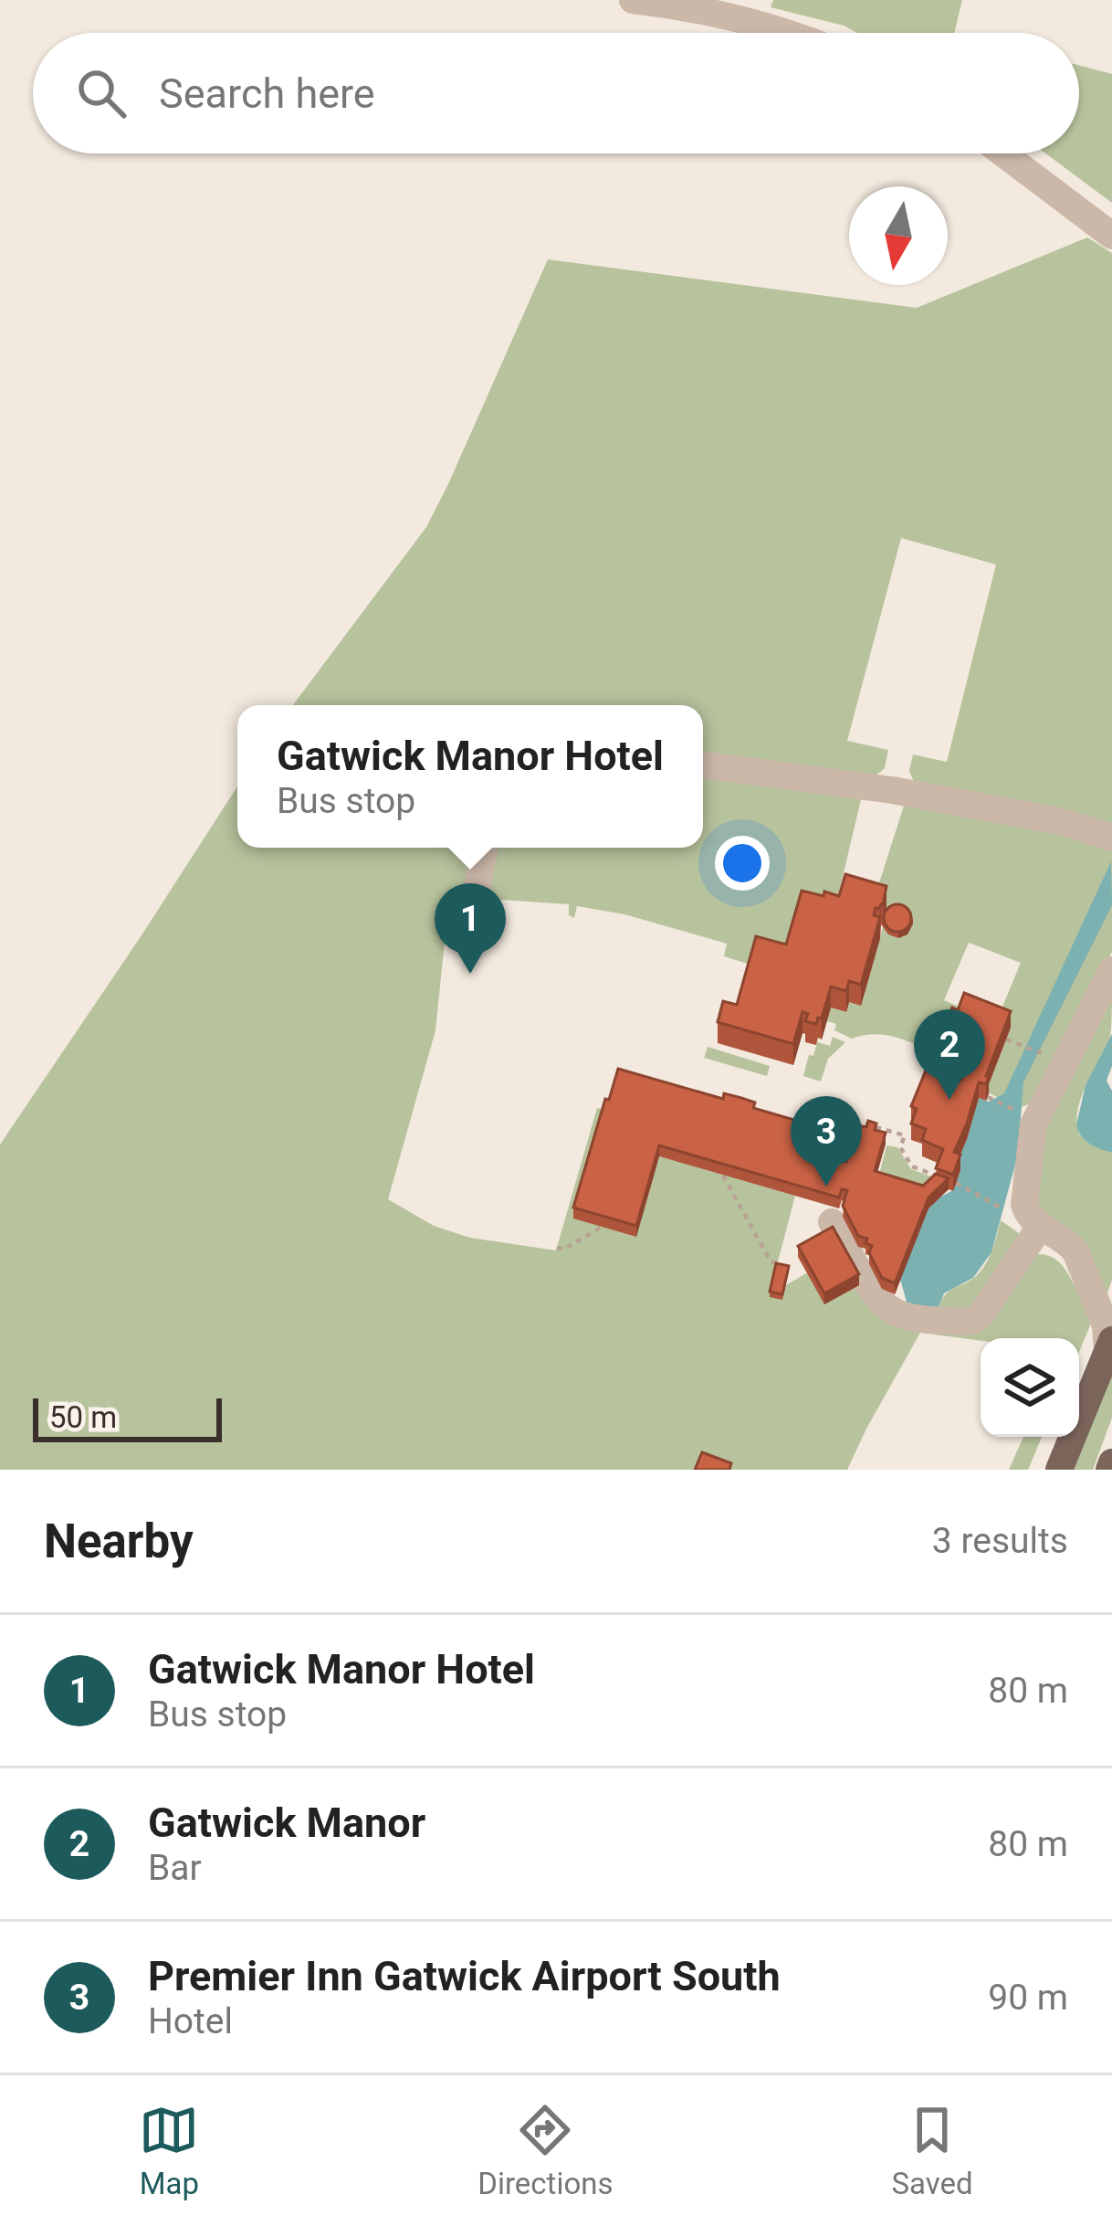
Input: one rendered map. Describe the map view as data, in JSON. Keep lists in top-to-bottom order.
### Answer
{
  "scale_bar": "50 m",
  "north": "bottom",
  "page": {
    "search": "Search here",
    "popup": ["Gatwick Manor Hotel", "Bus stop"],
    "pins": ["1", "2", "3"],
    "scale": "50 m",
    "heading": ["Nearby", "3 results"],
    "list": [
      {
        "mark": "1",
        "name": "Gatwick Manor Hotel",
        "note": "Bus stop",
        "value": "80 m"
      },
      {
        "mark": "2",
        "name": "Gatwick Manor",
        "note": "Bar",
        "value": "80 m"
      },
      {
        "mark": "3",
        "name": "Premier Inn Gatwick Airport South",
        "note": "Hotel",
        "value": "90 m"
      }
    ],
    "nav": ["Map", "Directions", "Saved"]
  }
}
